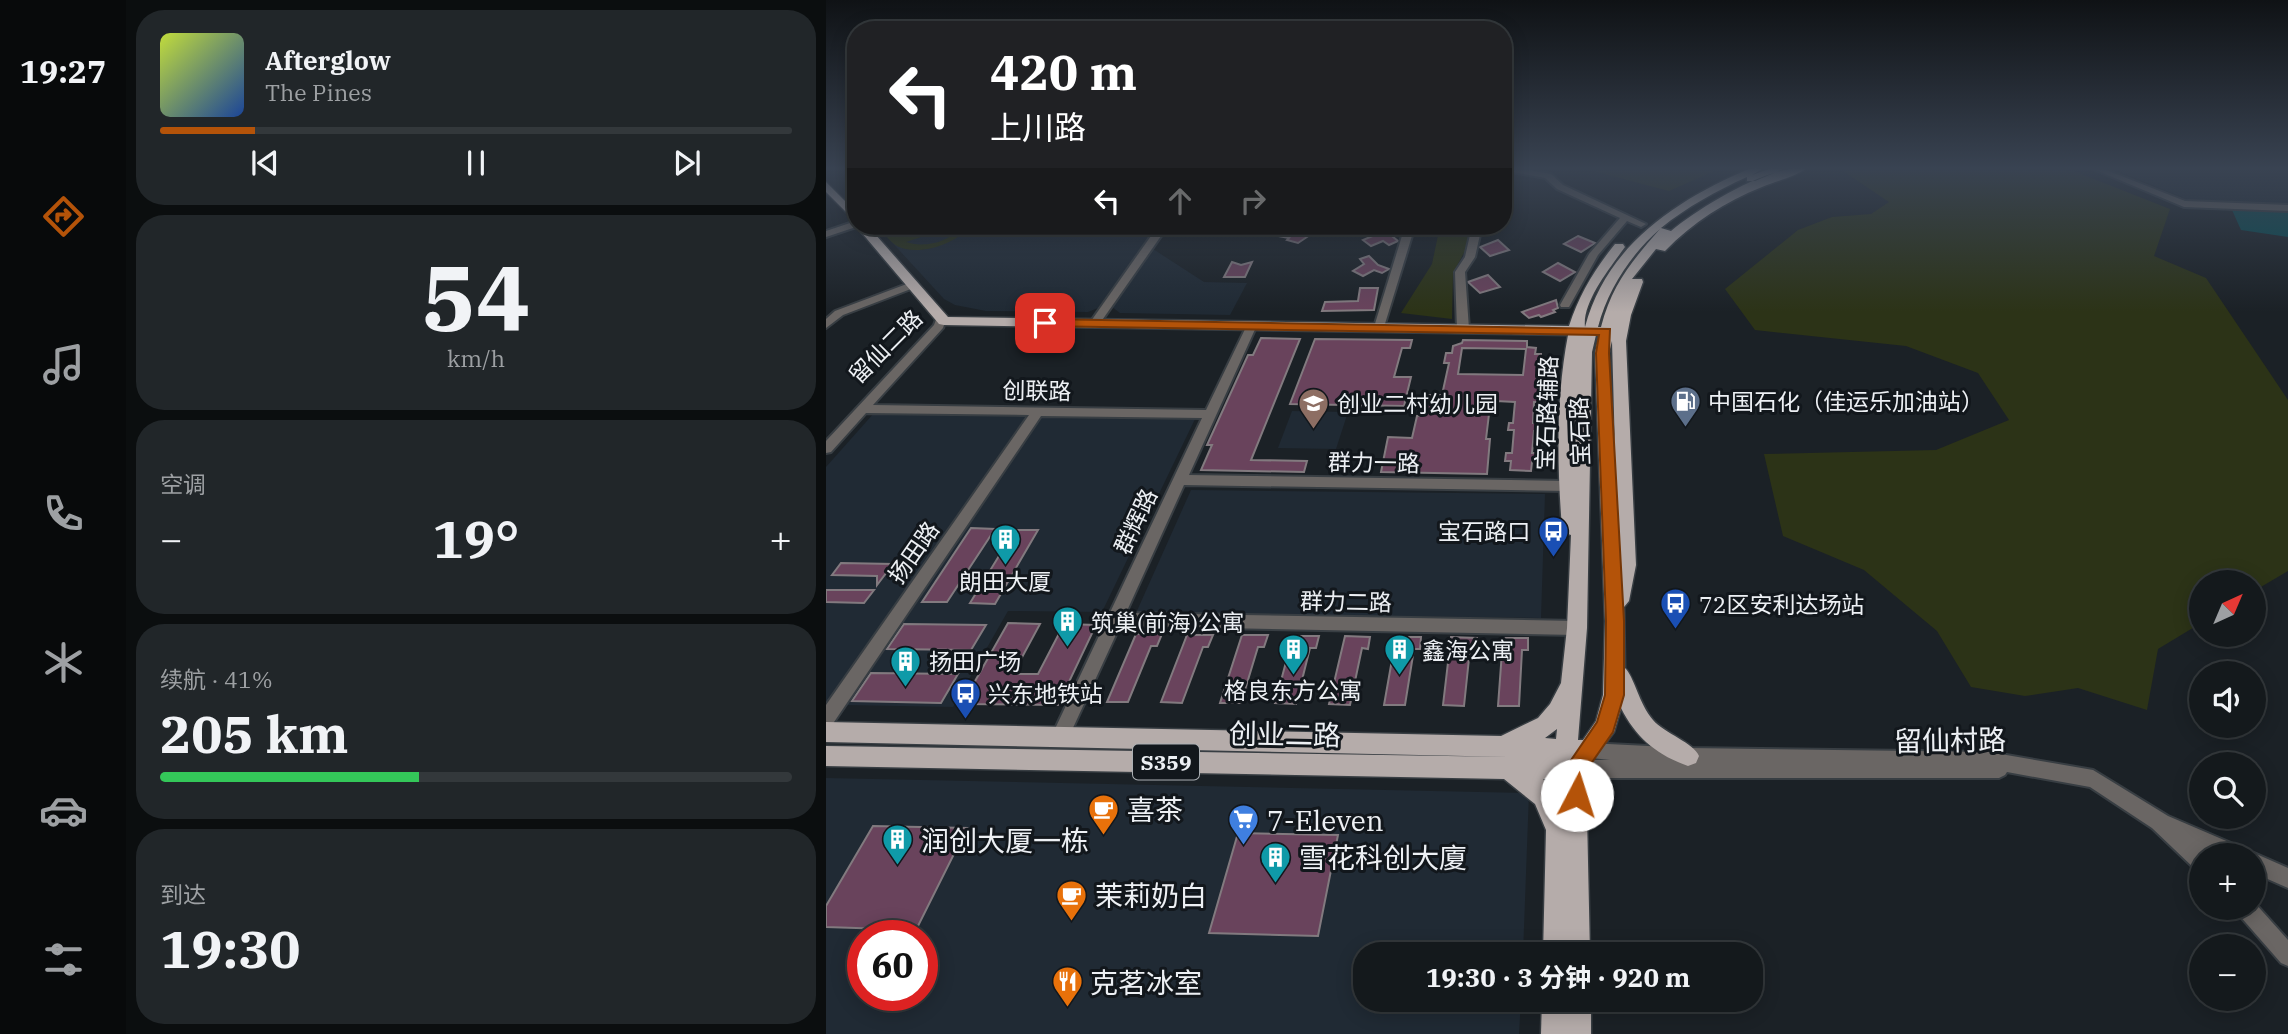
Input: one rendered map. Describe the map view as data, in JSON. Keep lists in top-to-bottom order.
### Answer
{
  "streets": {
    "main road": [
      "宝石路辅路",
      "宝石路",
      "创业二路",
      "S359"
    ],
    "street": [
      "留仙二路",
      "创联路",
      "群力一路",
      "群辉路",
      "扬田路",
      "群力二路",
      "留仙村路"
    ]
  },
  "crossings": [
    ["留仙二路", "创联路"],
    ["创联路", "群辉路"],
    ["创联路", "扬田路"],
    ["宝石路辅路", "宝石路"],
    ["宝石路辅路", "群力一路"],
    ["宝石路辅路", "群力二路"],
    ["宝石路", "群力二路"],
    ["宝石路", "创业二路"],
    ["宝石路", "留仙村路"],
    ["群力一路", "群辉路"],
    ["群辉路", "群力二路"],
    ["群辉路", "创业二路"],
    ["创业二路", "留仙村路"]
  ],
  "places": {
    "fuel station": ["中国石化（佳运乐加油站）"],
    "school or university": ["创业二村幼儿园"],
    "bus stop": ["宝石路口", "72区安利达场站", "兴东地铁站"],
    "building": [
      "朗田大厦",
      "筑巢(前海)公寓",
      "格良东方公寓",
      "鑫海公寓",
      "扬田广场",
      "润创大厦一栋",
      "雪花科创大廈"
    ],
    "cafe": ["喜茶", "茉莉奶白"],
    "supermarket": ["7-Eleven"],
    "restaurant": ["克茗冰室"]
  },
  "north": "top right",
  "page": {
    "tabs": "19:27",
    "turn": ["420 m", "上川路"],
    "song": ["Afterglow", "The Pines"],
    "tile": [
      ["54", "km/h"],
      "空调",
      ["续航 · 41%", "205 km"],
      ["到达", "19:30"]
    ],
    "heat": ["−", "19°", "+"],
    "map_buttons": ["+", "−"],
    "limit": "60",
    "trip": "19:30 · 3 分钟 · 920 m"
  }
}
